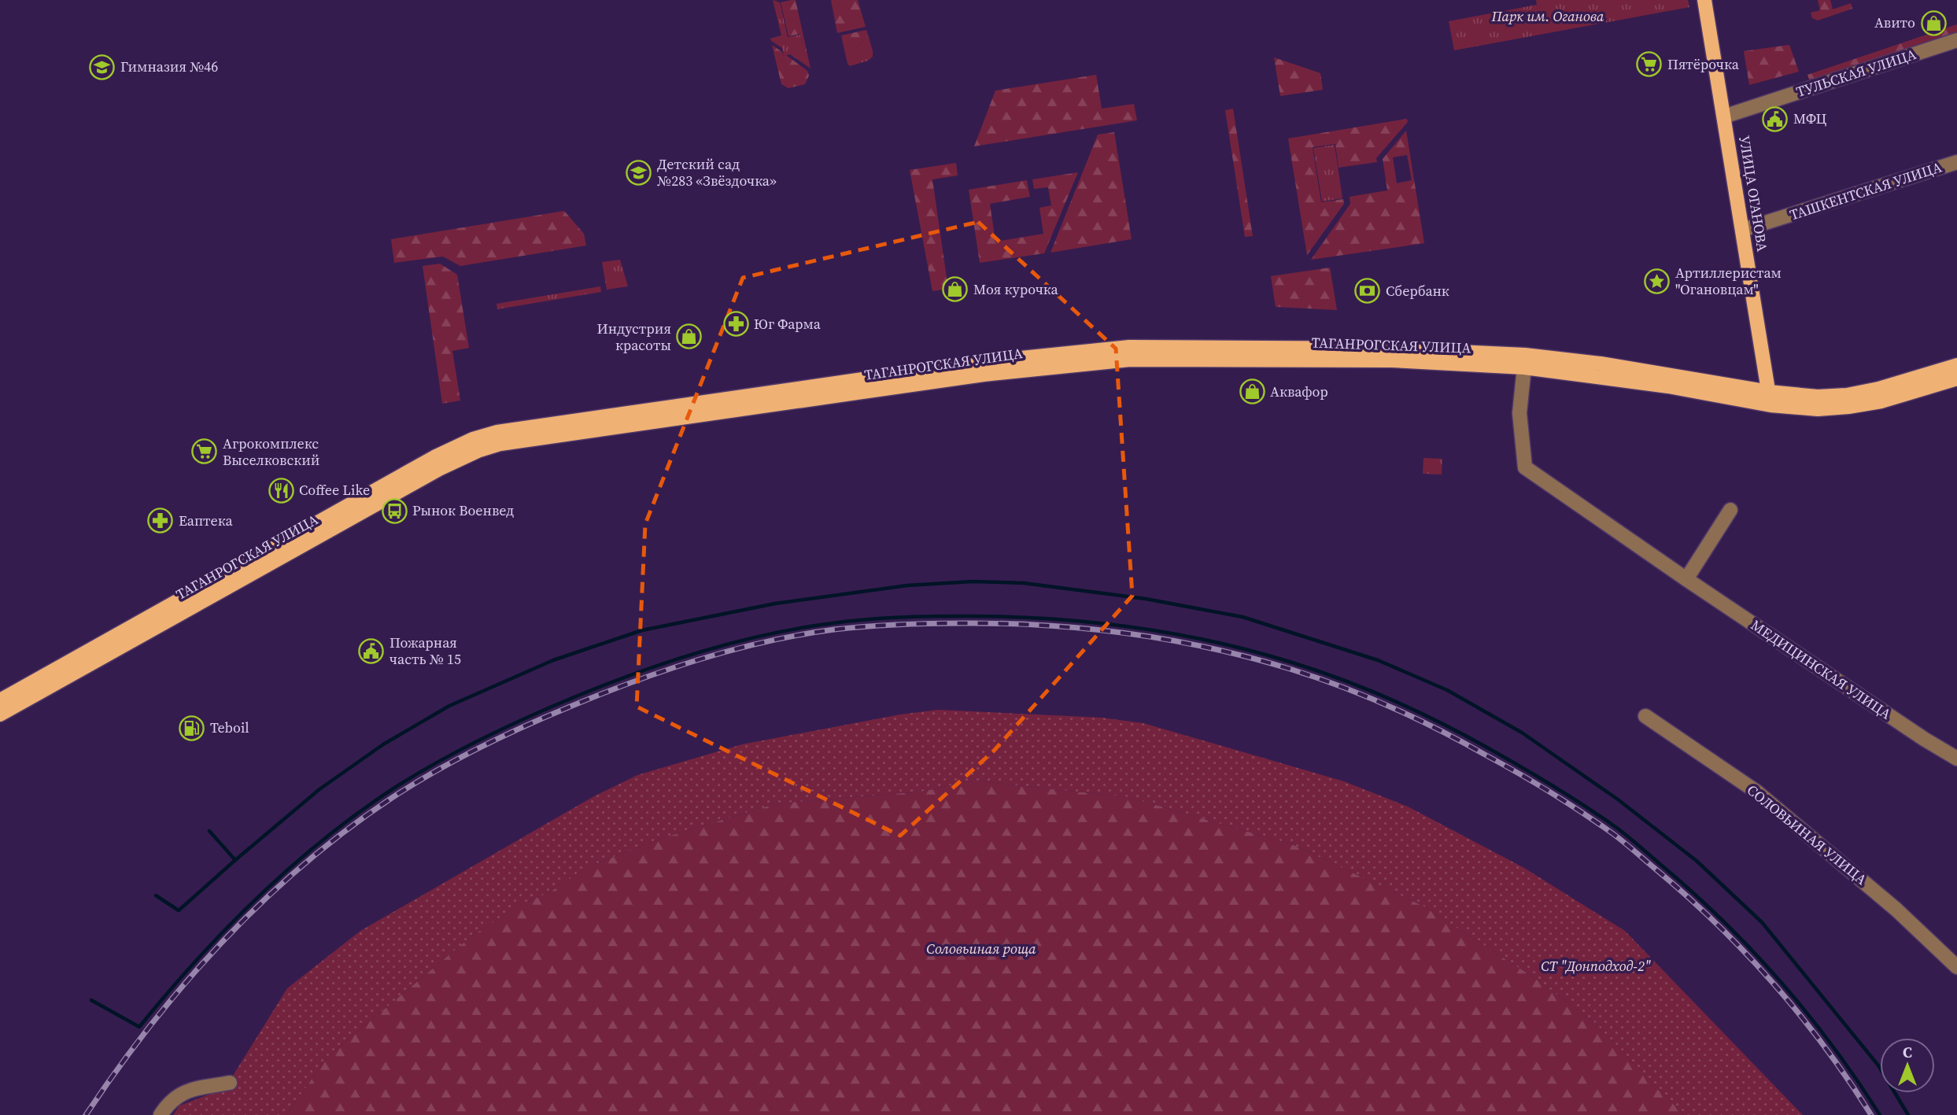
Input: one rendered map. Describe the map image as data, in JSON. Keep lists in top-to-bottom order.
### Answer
{
  "streets": {
    "main road": ["УЛИЦА ОГАНОВА", "ТАГАНРОГСКАЯ УЛИЦА"],
    "street": [
      "ТУЛЬСКАЯ УЛИЦА",
      "ТАШКЕНТСКАЯ УЛИЦА",
      "МЕДИЦИНСКАЯ УЛИЦА",
      "СОЛОВЬИНАЯ УЛИЦА"
    ]
  },
  "crossings": [
    ["ТУЛЬСКАЯ УЛИЦА", "УЛИЦА ОГАНОВА"],
    ["ТАШКЕНТСКАЯ УЛИЦА", "УЛИЦА ОГАНОВА"],
    ["УЛИЦА ОГАНОВА", "ТАГАНРОГСКАЯ УЛИЦА"],
    ["ТАГАНРОГСКАЯ УЛИЦА", "МЕДИЦИНСКАЯ УЛИЦА"]
  ],
  "parks": ["Парк им. Оганова", "Соловьиная роща", "СТ \"Донподход-2\""],
  "places": {
    "shop": [
      "Авито",
      "Моя курочка",
      "Индустрия красоты",
      "Аквафор"
    ],
    "supermarket": ["Пятёрочка", "Агрокомплекс Выселковский"],
    "school or university": ["Гимназия №46", "Детский сад №283 «Звёздочка»"],
    "public building": ["МФЦ", "Пожарная часть № 15"],
    "place": ["Артиллеристам \"Огановцам\""],
    "bank": ["Сбербанк"],
    "pharmacy": ["Юг Фарма", "Еаптека"],
    "restaurant": ["Coffee Like"],
    "bus stop": ["Рынок Военвед"],
    "fuel station": ["Teboil"]
  },
  "north": "top"
}
